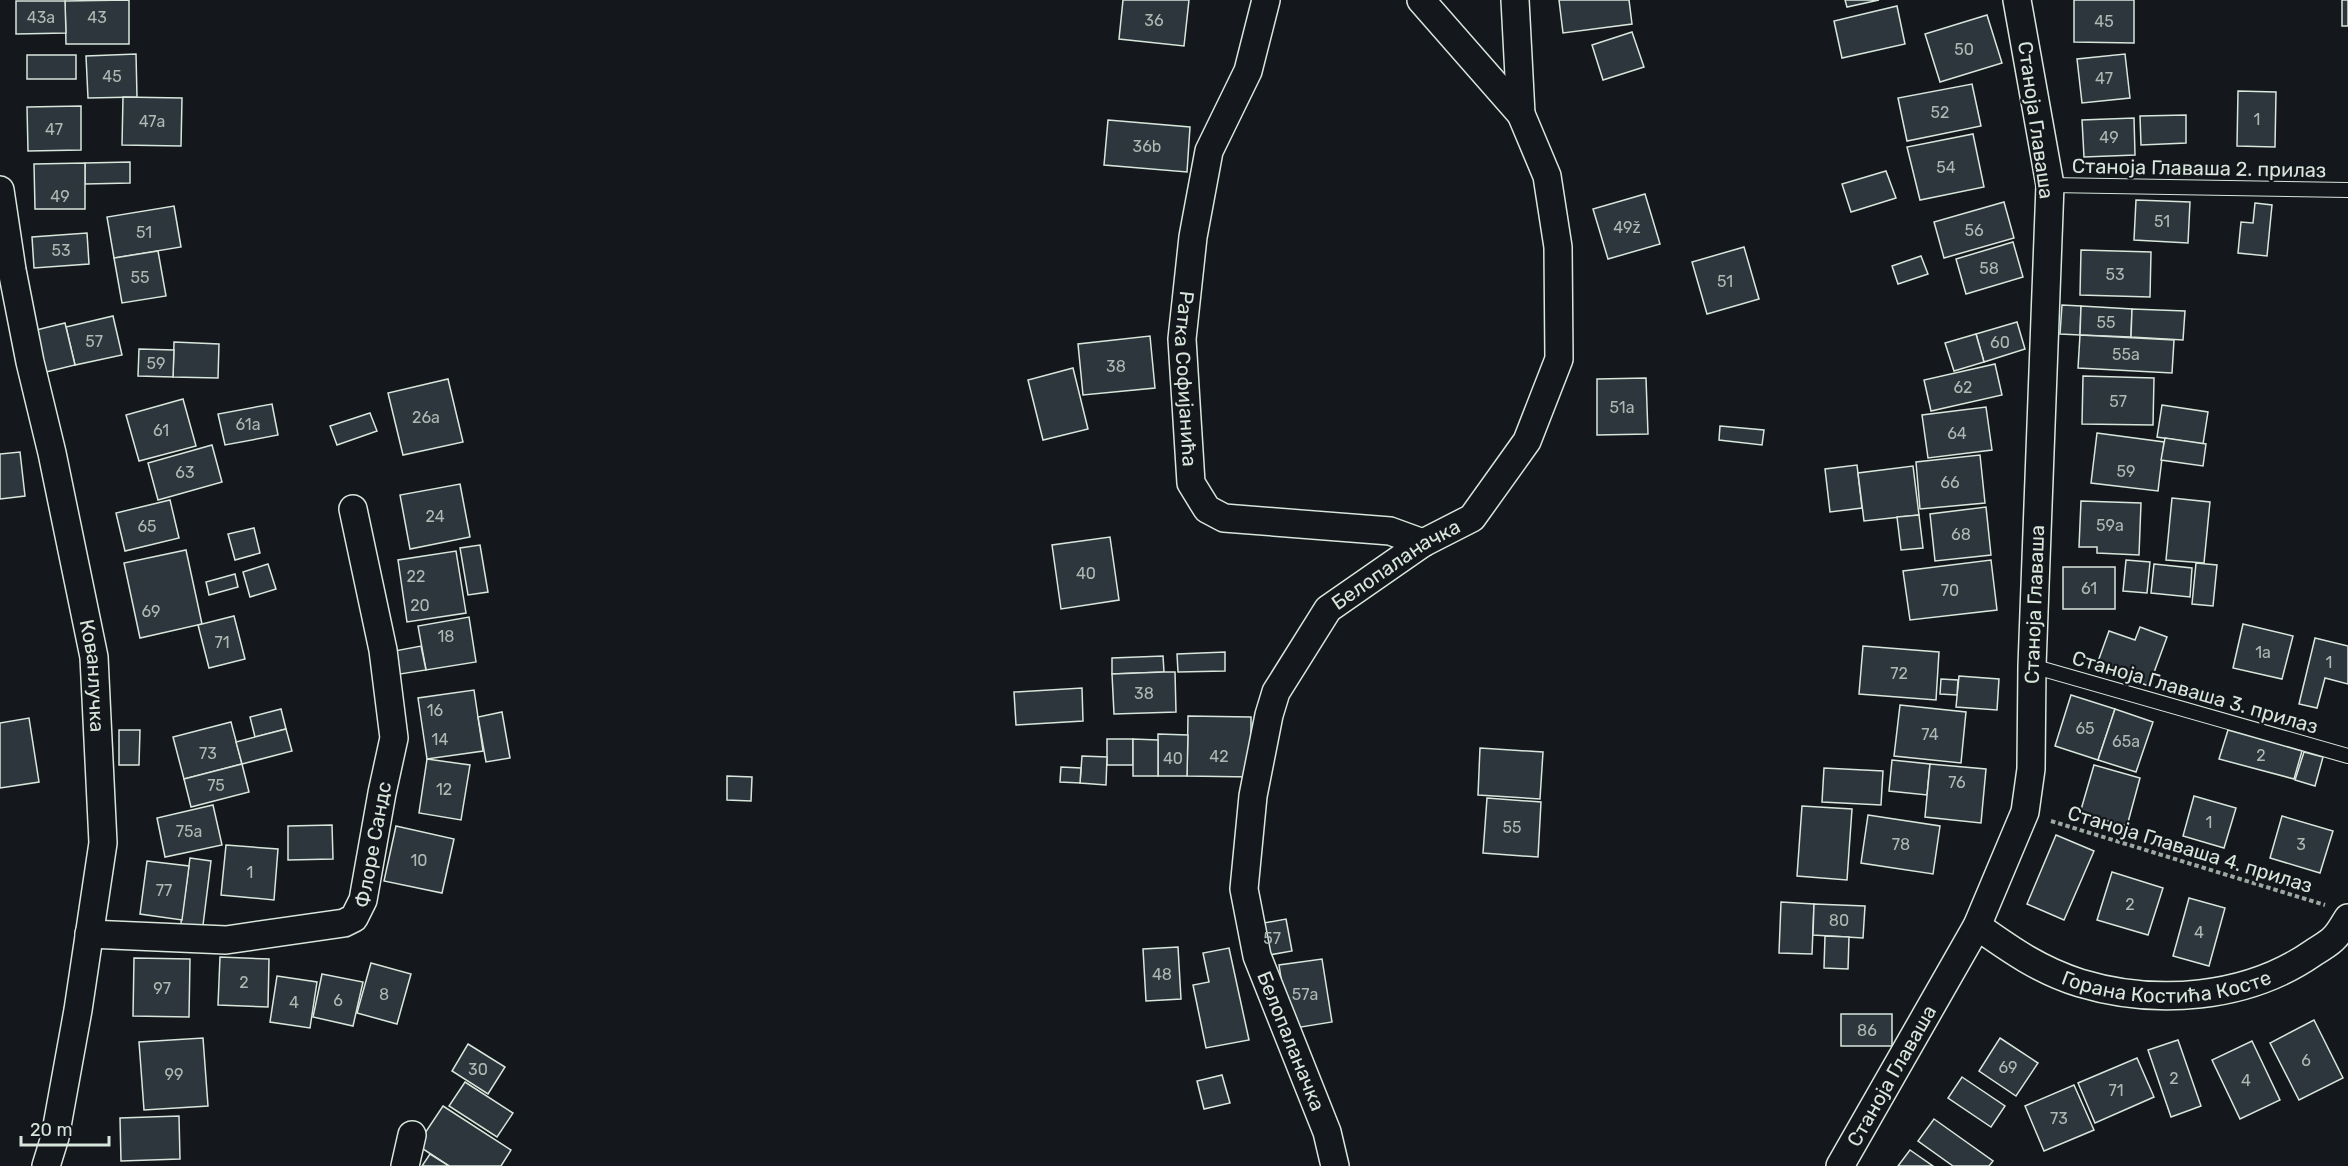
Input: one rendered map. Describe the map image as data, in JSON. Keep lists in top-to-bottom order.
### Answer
{
  "streets": {
    "street": [
      "Станоја Главаша",
      "Ратка Софијанића",
      "Белопаланачка",
      "Кованлучка",
      "Флоре Сандс",
      "Горана Костића Косте"
    ],
    "lane": ["Станоја Главаша 2. прилаз", "Станоја Главаша 3. прилаз"],
    "path": ["Станоја Главаша 4. прилаз"]
  },
  "crossings": [
    ["Станоја Главаша", "Станоја Главаша 2. прилаз"],
    ["Станоја Главаша", "Станоја Главаша 3. прилаз"],
    ["Станоја Главаша", "Станоја Главаша 4. прилаз"],
    ["Станоја Главаша", "Горана Костића Косте"],
    ["Ратка Софијанића", "Белопаланачка"],
    ["Кованлучка", "Флоре Сандс"],
    ["Станоја Главаша 4. прилаз", "Горана Костића Косте"]
  ],
  "house_numbers": [
    "43a",
    "43",
    "36",
    "45",
    "50",
    "45",
    "47",
    "52",
    "1",
    "47a",
    "47",
    "49",
    "36b",
    "54",
    "49",
    "51",
    "49ž",
    "56",
    "51",
    "53",
    "58",
    "53",
    "55",
    "51",
    "55",
    "57",
    "60",
    "55a",
    "59",
    "38",
    "62",
    "57",
    "51a",
    "26a",
    "61a",
    "61",
    "64",
    "59",
    "63",
    "66",
    "24",
    "59a",
    "65",
    "68",
    "40",
    "22",
    "61",
    "70",
    "20",
    "69",
    "18",
    "71",
    "1a",
    "1",
    "72",
    "38",
    "16",
    "65",
    "74",
    "14",
    "65a",
    "73",
    "2",
    "42",
    "40",
    "76",
    "75",
    "12",
    "1",
    "55",
    "75a",
    "78",
    "3",
    "10",
    "1",
    "77",
    "2",
    "80",
    "4",
    "57",
    "48",
    "2",
    "97",
    "8",
    "57a",
    "6",
    "4",
    "86",
    "6",
    "69",
    "30",
    "99",
    "2",
    "4",
    "71",
    "73"
  ],
  "scale_bar": "20 m"
}
